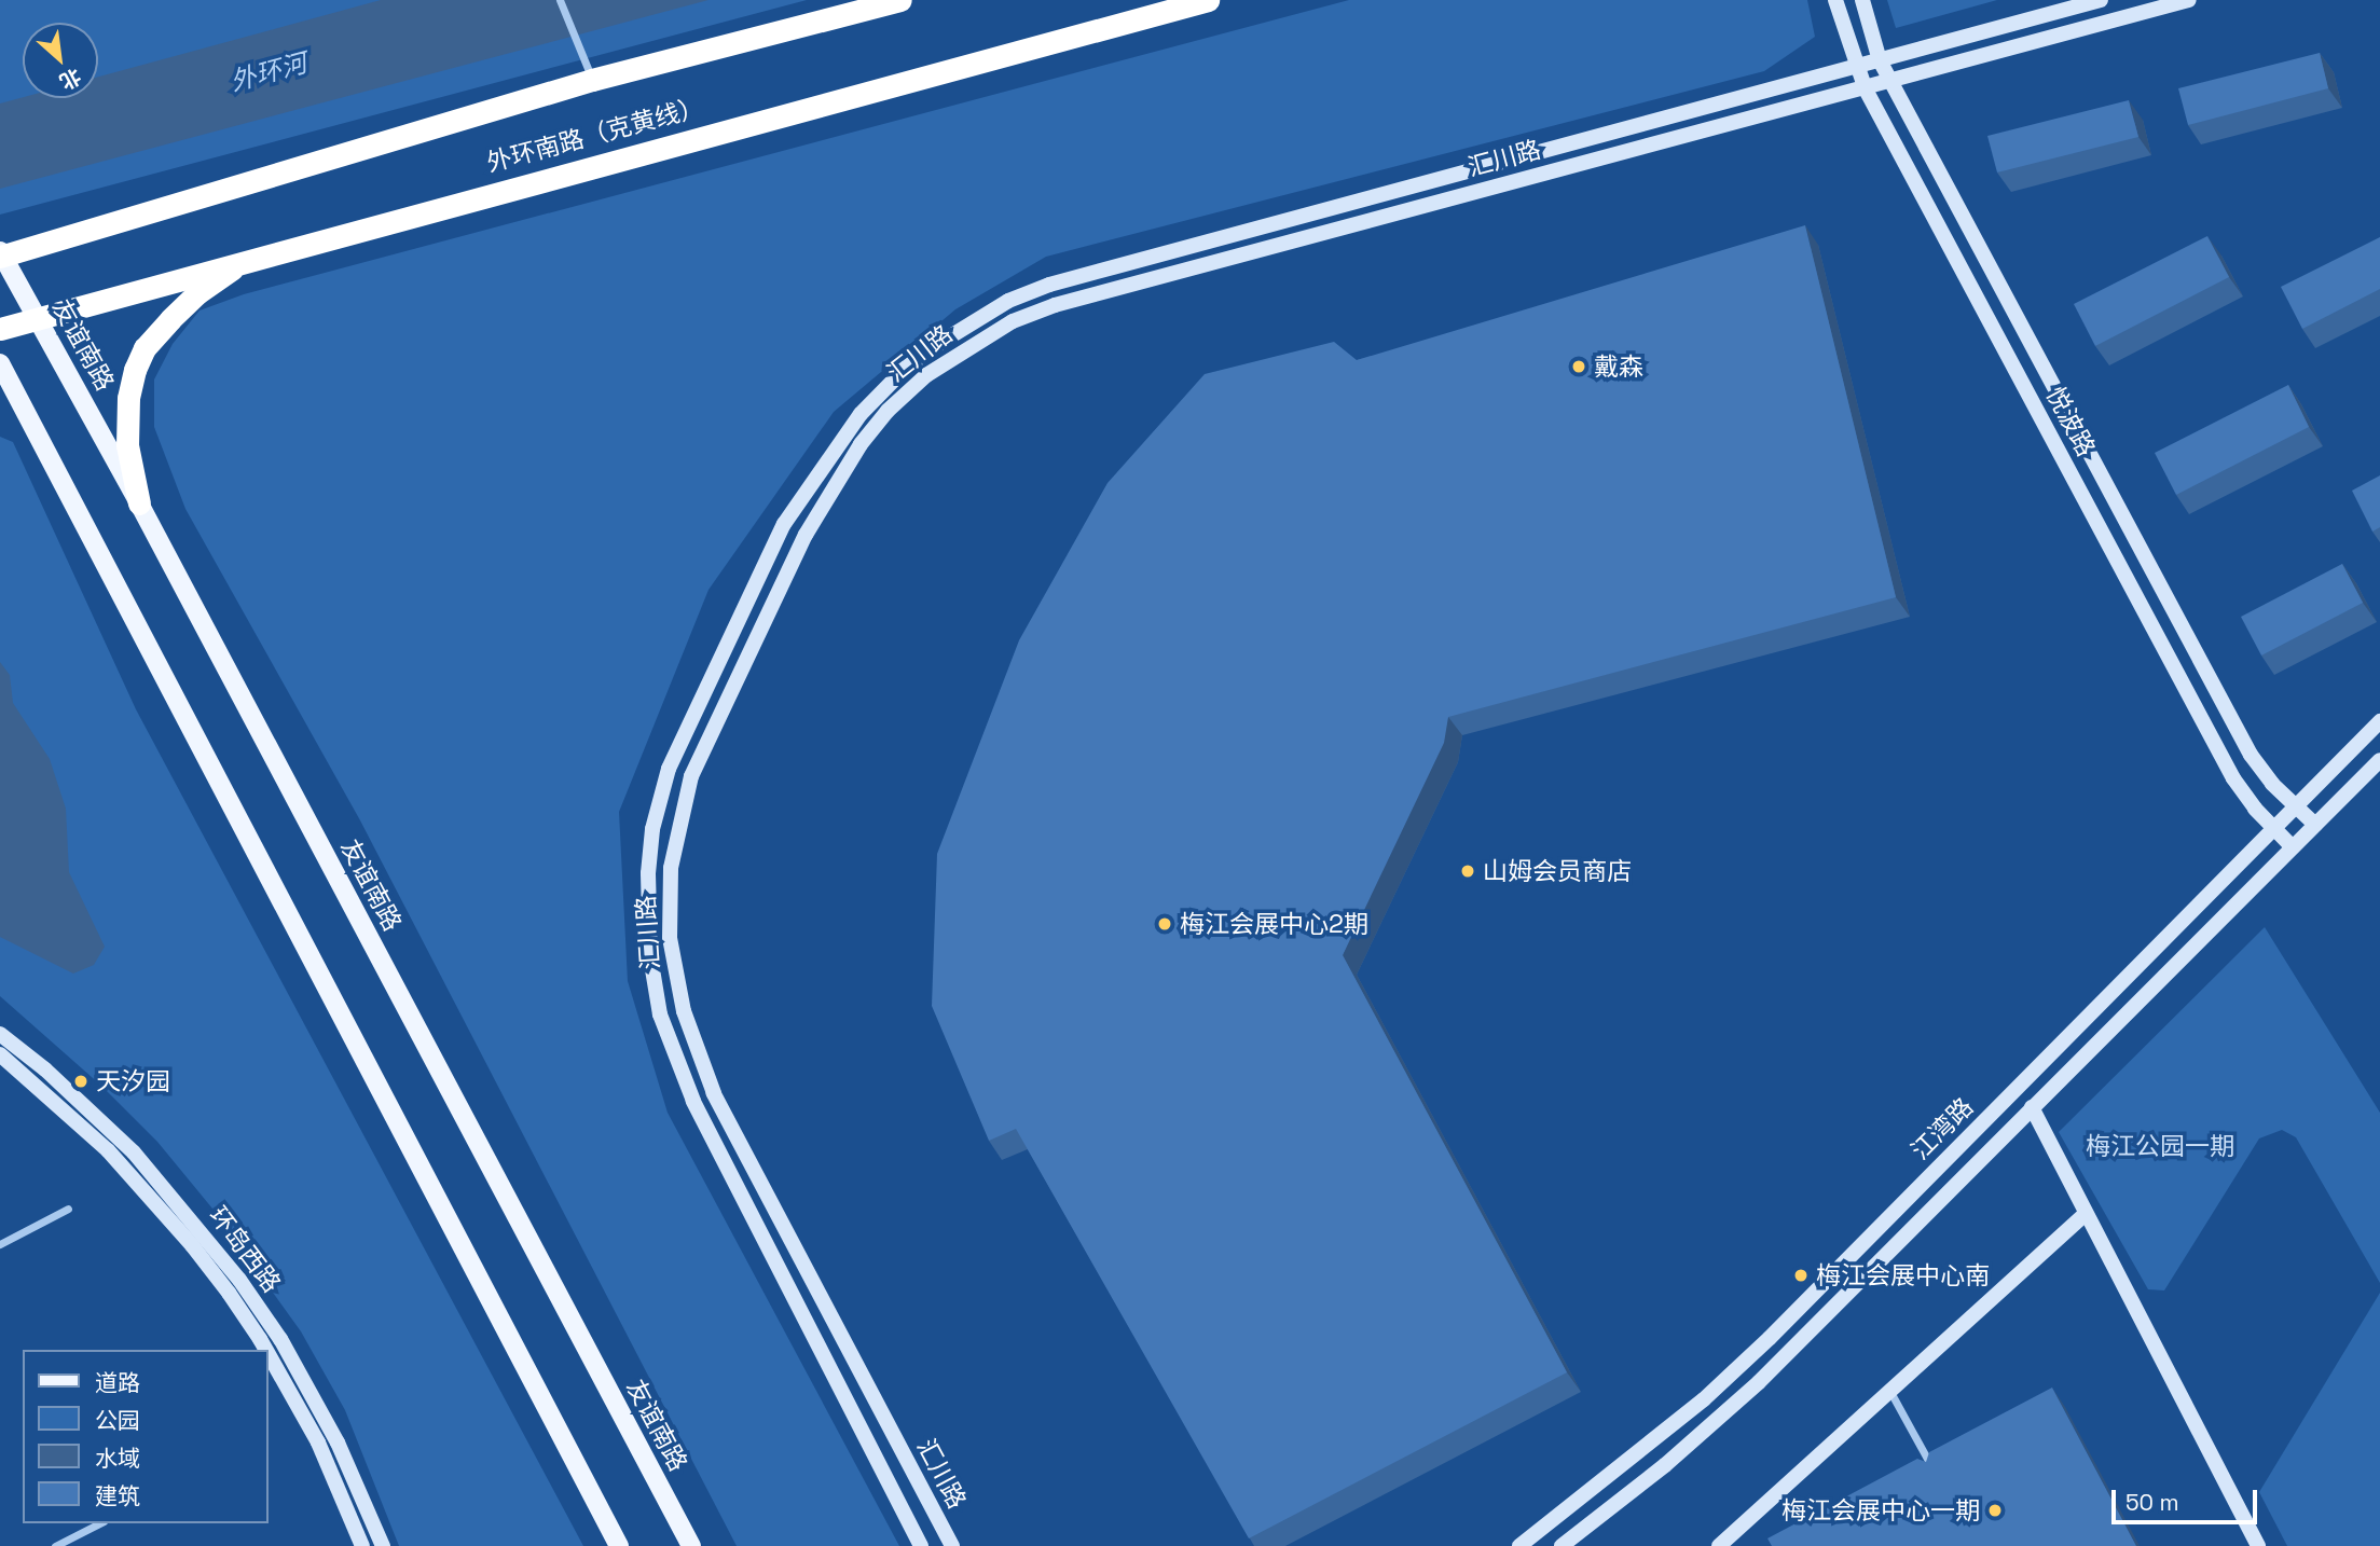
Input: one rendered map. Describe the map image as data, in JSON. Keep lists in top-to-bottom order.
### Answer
{
  "streets": {
    "highway": ["外环南路（克黄线）"],
    "main road": ["友谊南路"],
    "street": [
      "汇川路",
      "悦波路",
      "江湾路",
      "环岛西路"
    ]
  },
  "crossings": [
    ["外环南路（克黄线）", "友谊南路"],
    ["汇川路", "悦波路"],
    ["悦波路", "江湾路"]
  ],
  "water": ["外环河"],
  "parks": ["梅江公园一期"],
  "places": [
    "戴森",
    "山姆会员商店",
    "梅江会展中心2期",
    "天汐园",
    "梅江会展中心南",
    "梅江会展中心一期"
  ],
  "legend": [
    "道路",
    "公园",
    "水域",
    "建筑"
  ],
  "scale_bar": "50 m",
  "north": "bottom right"
}
